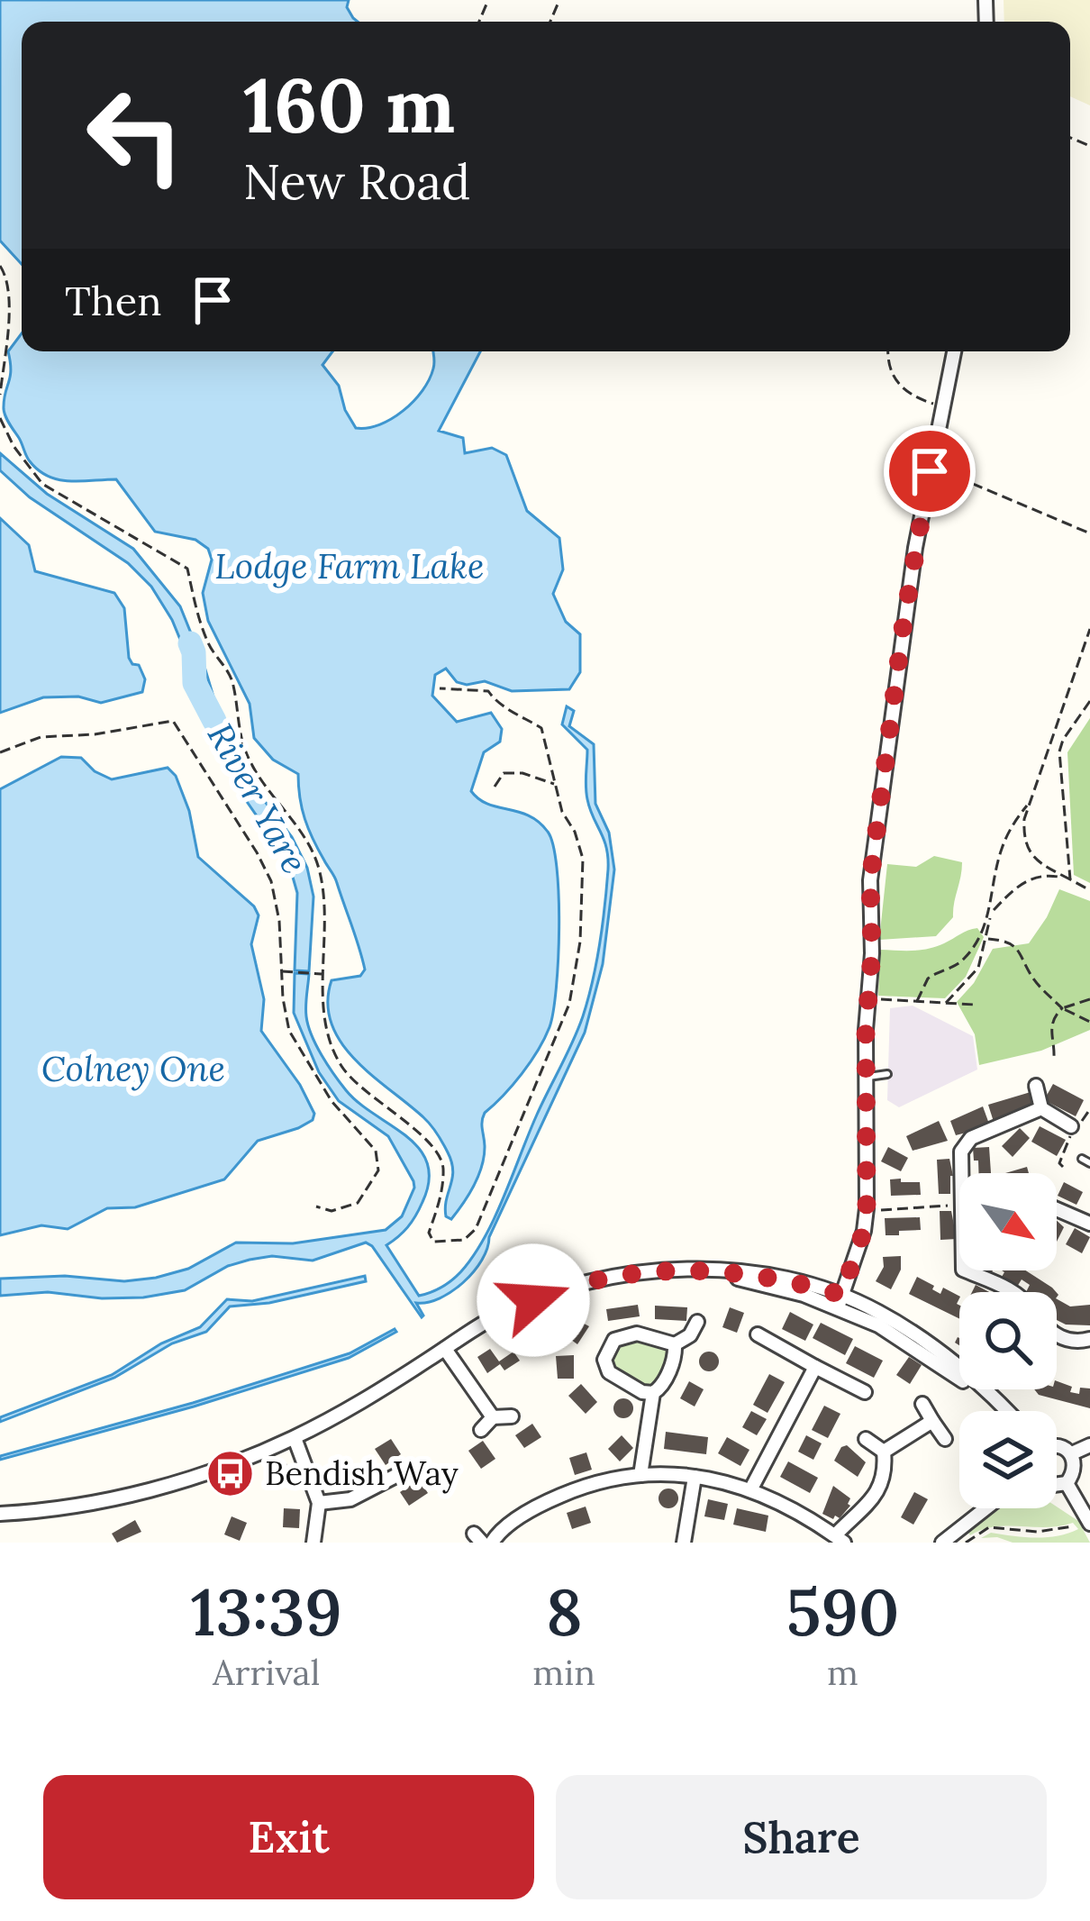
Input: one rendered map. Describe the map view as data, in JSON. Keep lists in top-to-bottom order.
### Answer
{
  "water": ["Lodge Farm Lake", "River Yare", "Colney One"],
  "places": {
    "bus stop": ["Bendish Way"]
  },
  "north": "bottom right",
  "page": {
    "turn": ["160 m", "New Road"],
    "then": "Then",
    "eta": [
      "13:39",
      "Arrival",
      "8",
      "min",
      "590",
      "m"
    ],
    "buttons": ["Exit", "Share"]
  }
}
